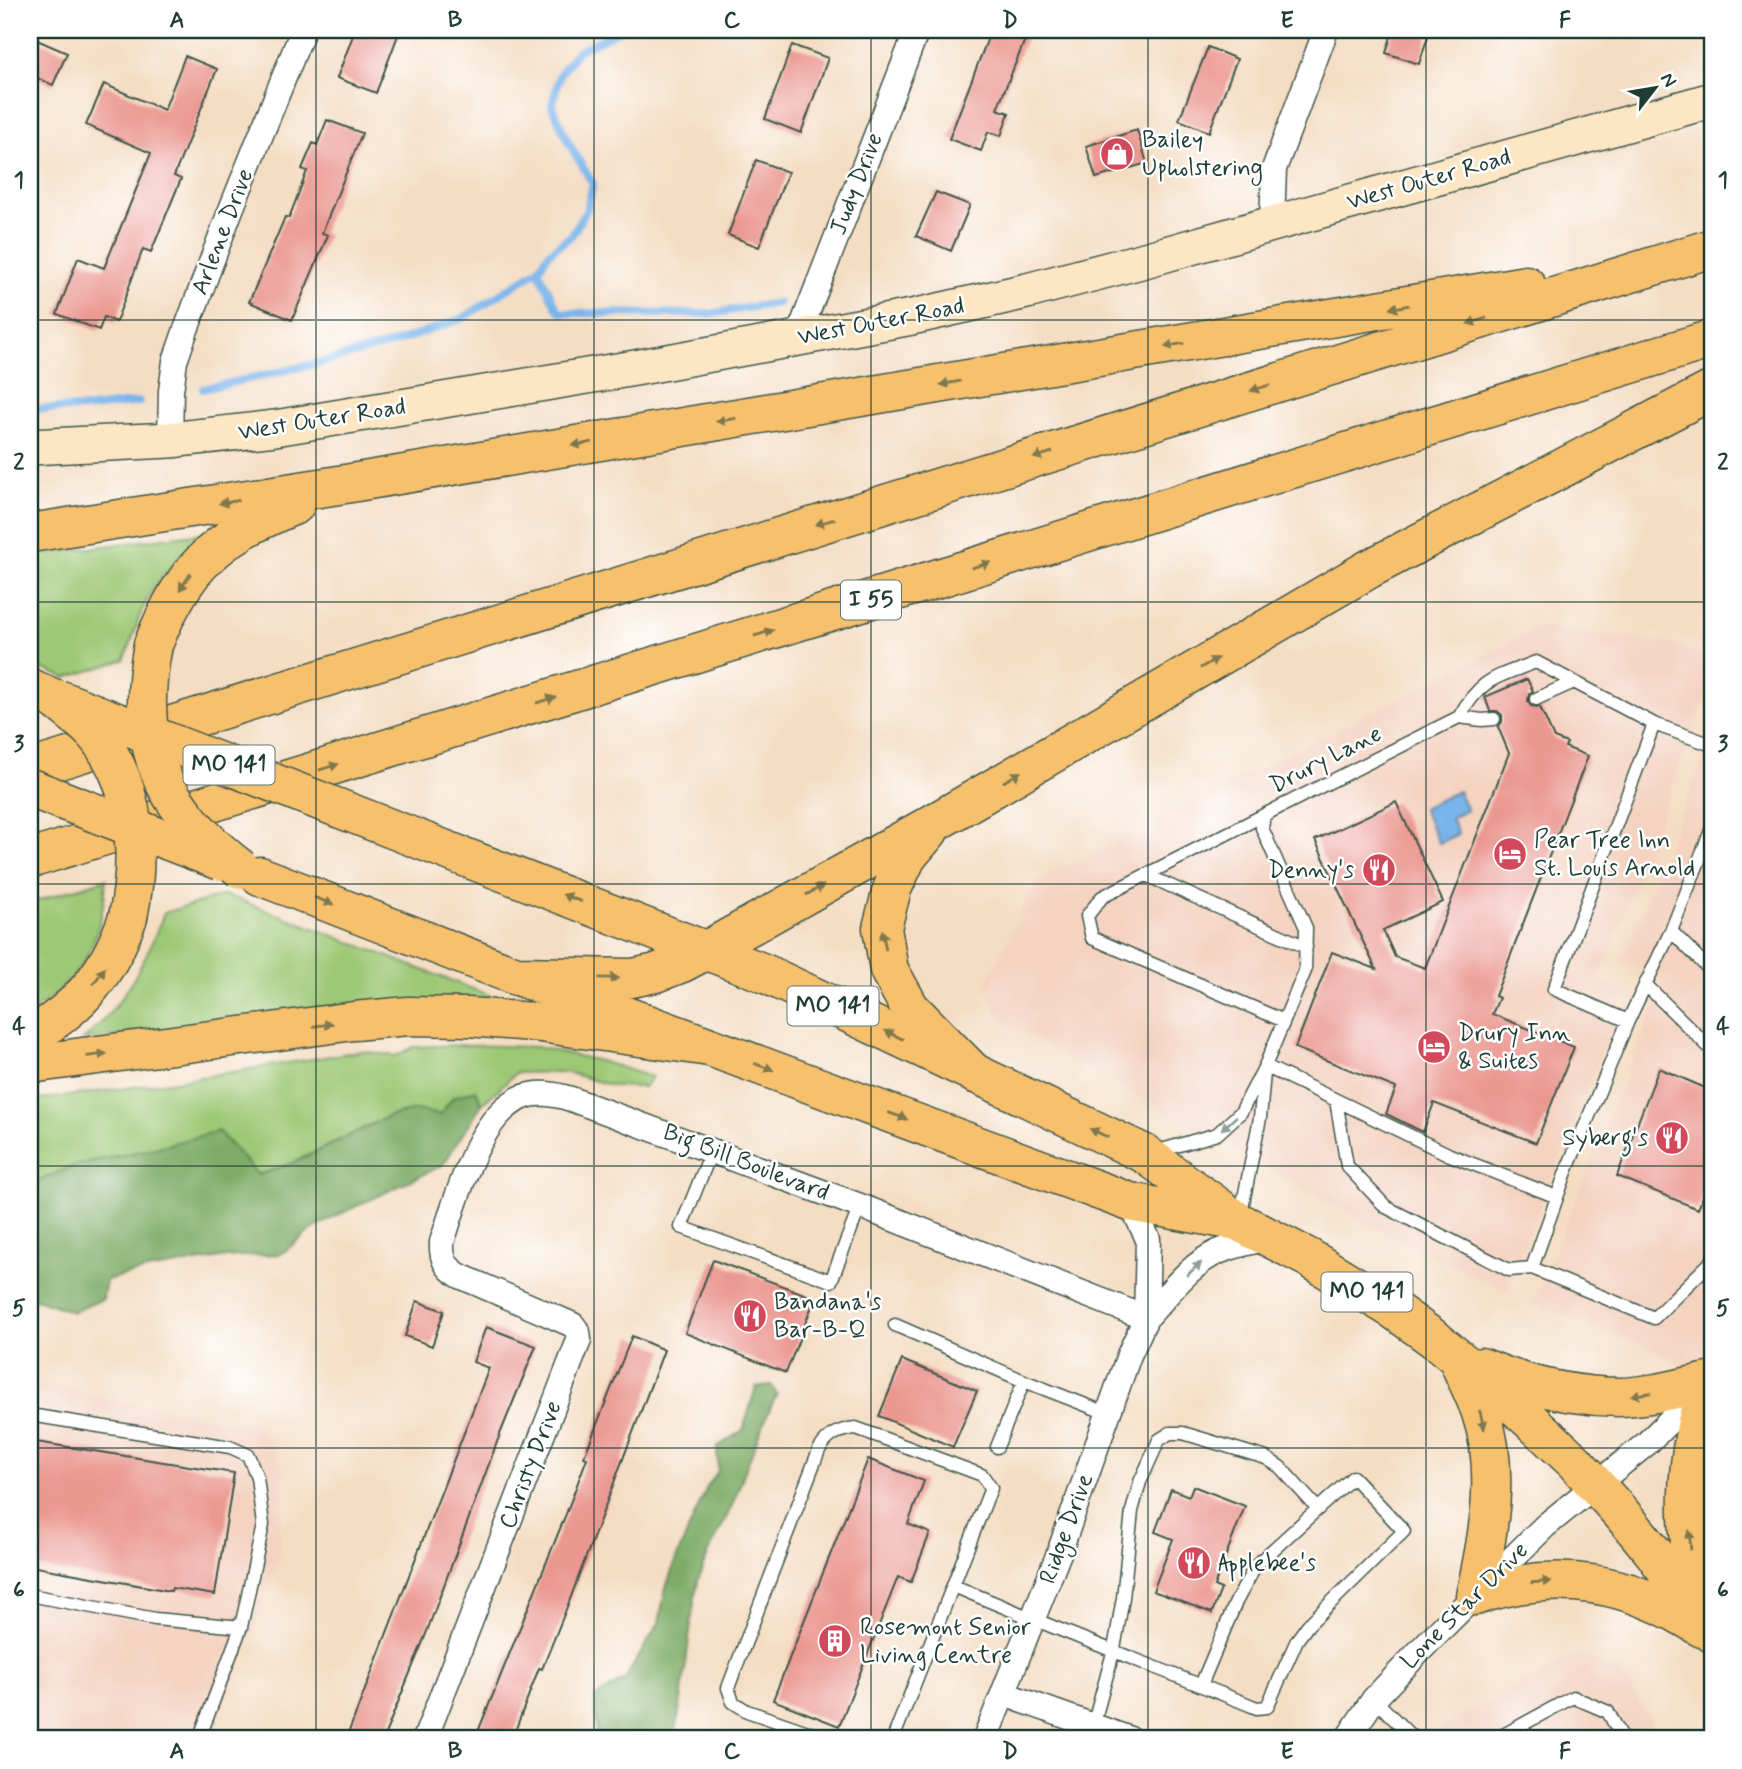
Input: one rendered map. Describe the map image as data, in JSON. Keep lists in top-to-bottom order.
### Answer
{
  "streets": {
    "main road": ["I 55", "MO 141"],
    "street": [
      "West Outer Road",
      "Judy Drive",
      "Arlene Drive",
      "Big Bill Boulevard",
      "Christy Drive",
      "Ridge Drive",
      "Lone Star Drive"
    ],
    "lane": ["Drury Lane"]
  },
  "crossings": [
    ["West Outer Road", "Judy Drive"],
    ["West Outer Road", "Arlene Drive"],
    ["Drury Lane", "MO 141"],
    ["Drury Lane", "Ridge Drive"],
    ["MO 141", "Ridge Drive"],
    ["MO 141", "Lone Star Drive"],
    ["Big Bill Boulevard", "Christy Drive"],
    ["Big Bill Boulevard", "Ridge Drive"]
  ],
  "places": {
    "shop": ["Bailey Upholstering"],
    "hotel": ["Pear Tree Inn St. Louis Arnold", "Drury Inn & Suites"],
    "restaurant": [
      "Denny's",
      "Syberg's",
      "Bandana's Bar-B-Q",
      "Applebee's"
    ],
    "building": ["Rosemont Senior Living Centre"]
  },
  "north": "top right",
  "grid": {
    "columns": [
      "A",
      "B",
      "C",
      "D",
      "E",
      "F"
    ],
    "rows": [
      "1",
      "2",
      "3",
      "4",
      "5",
      "6"
    ]
  }
}
